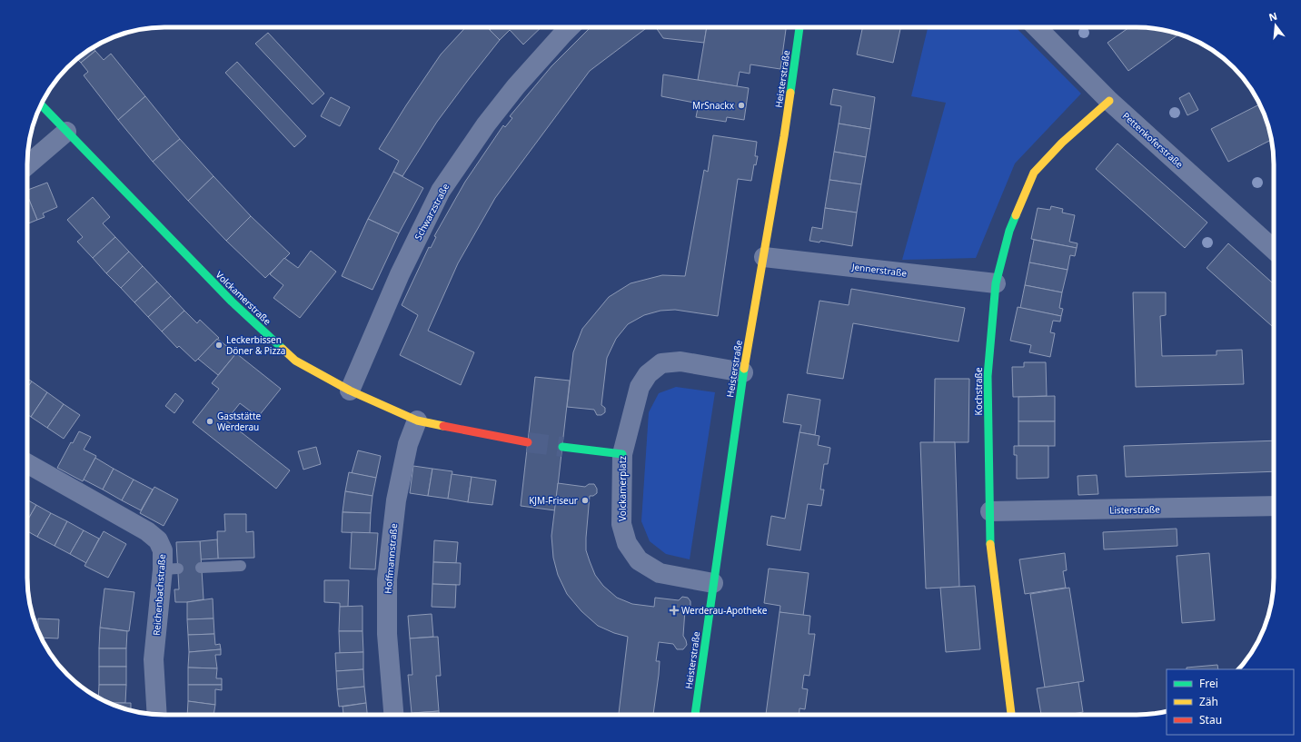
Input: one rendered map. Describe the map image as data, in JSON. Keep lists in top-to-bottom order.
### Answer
{
  "streets": {
    "street": [
      "Heisterstraße",
      "Pettenkoferstraße",
      "Schwarzstraße",
      "Jennerstraße",
      "Volckamerstraße",
      "Kochstraße",
      "Volckamerplatz",
      "Listerstraße",
      "Hoffmannstraße",
      "Reichenbachstraße"
    ]
  },
  "crossings": [
    ["Heisterstraße", "Jennerstraße"],
    ["Heisterstraße", "Volckamerplatz"],
    ["Pettenkoferstraße", "Kochstraße"],
    ["Schwarzstraße", "Volckamerstraße"],
    ["Jennerstraße", "Kochstraße"],
    ["Volckamerstraße", "Hoffmannstraße"],
    ["Kochstraße", "Listerstraße"]
  ],
  "places": {
    "other": [
      "MrSnackx",
      "Leckerbissen Döner & Pizza",
      "Gaststätte Werderau",
      "KJM-Friseur"
    ],
    "health": ["Werderau-Apotheke"]
  },
  "legend": ["Frei", "Zäh", "Stau"],
  "north": "top"
}
